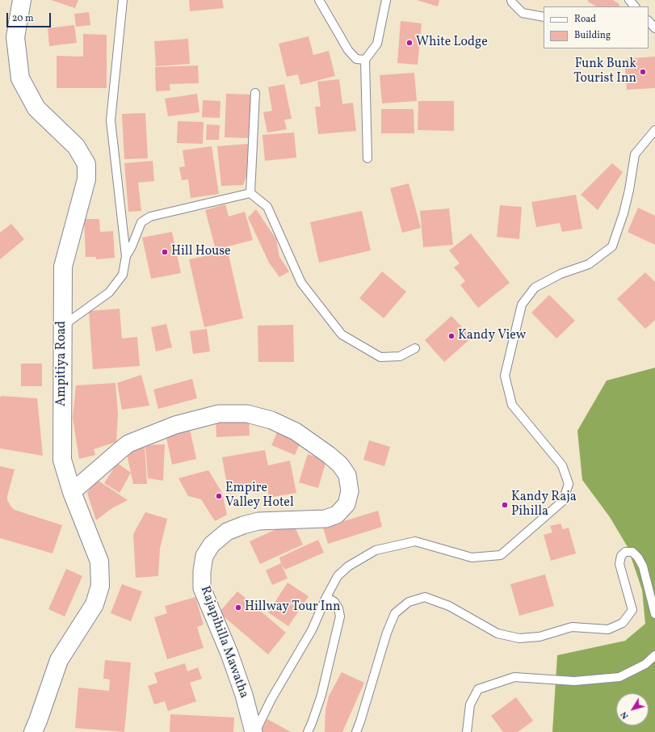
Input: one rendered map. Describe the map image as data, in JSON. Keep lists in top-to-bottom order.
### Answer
{
  "streets": {
    "main road": ["Ampitiya Road"],
    "street": ["Rajapihilla Mawatha"]
  },
  "crossings": [
    ["Ampitiya Road", "Rajapihilla Mawatha"]
  ],
  "places": [
    "White Lodge",
    "Funk Bunk Tourist Inn",
    "Hill House",
    "Kandy View",
    "Empire Valley Hotel",
    "Kandy Raja Pihilla",
    "Hillway Tour Inn"
  ],
  "legend": ["Road", "Building"],
  "scale_bar": "20 m",
  "north": "bottom left"
}
